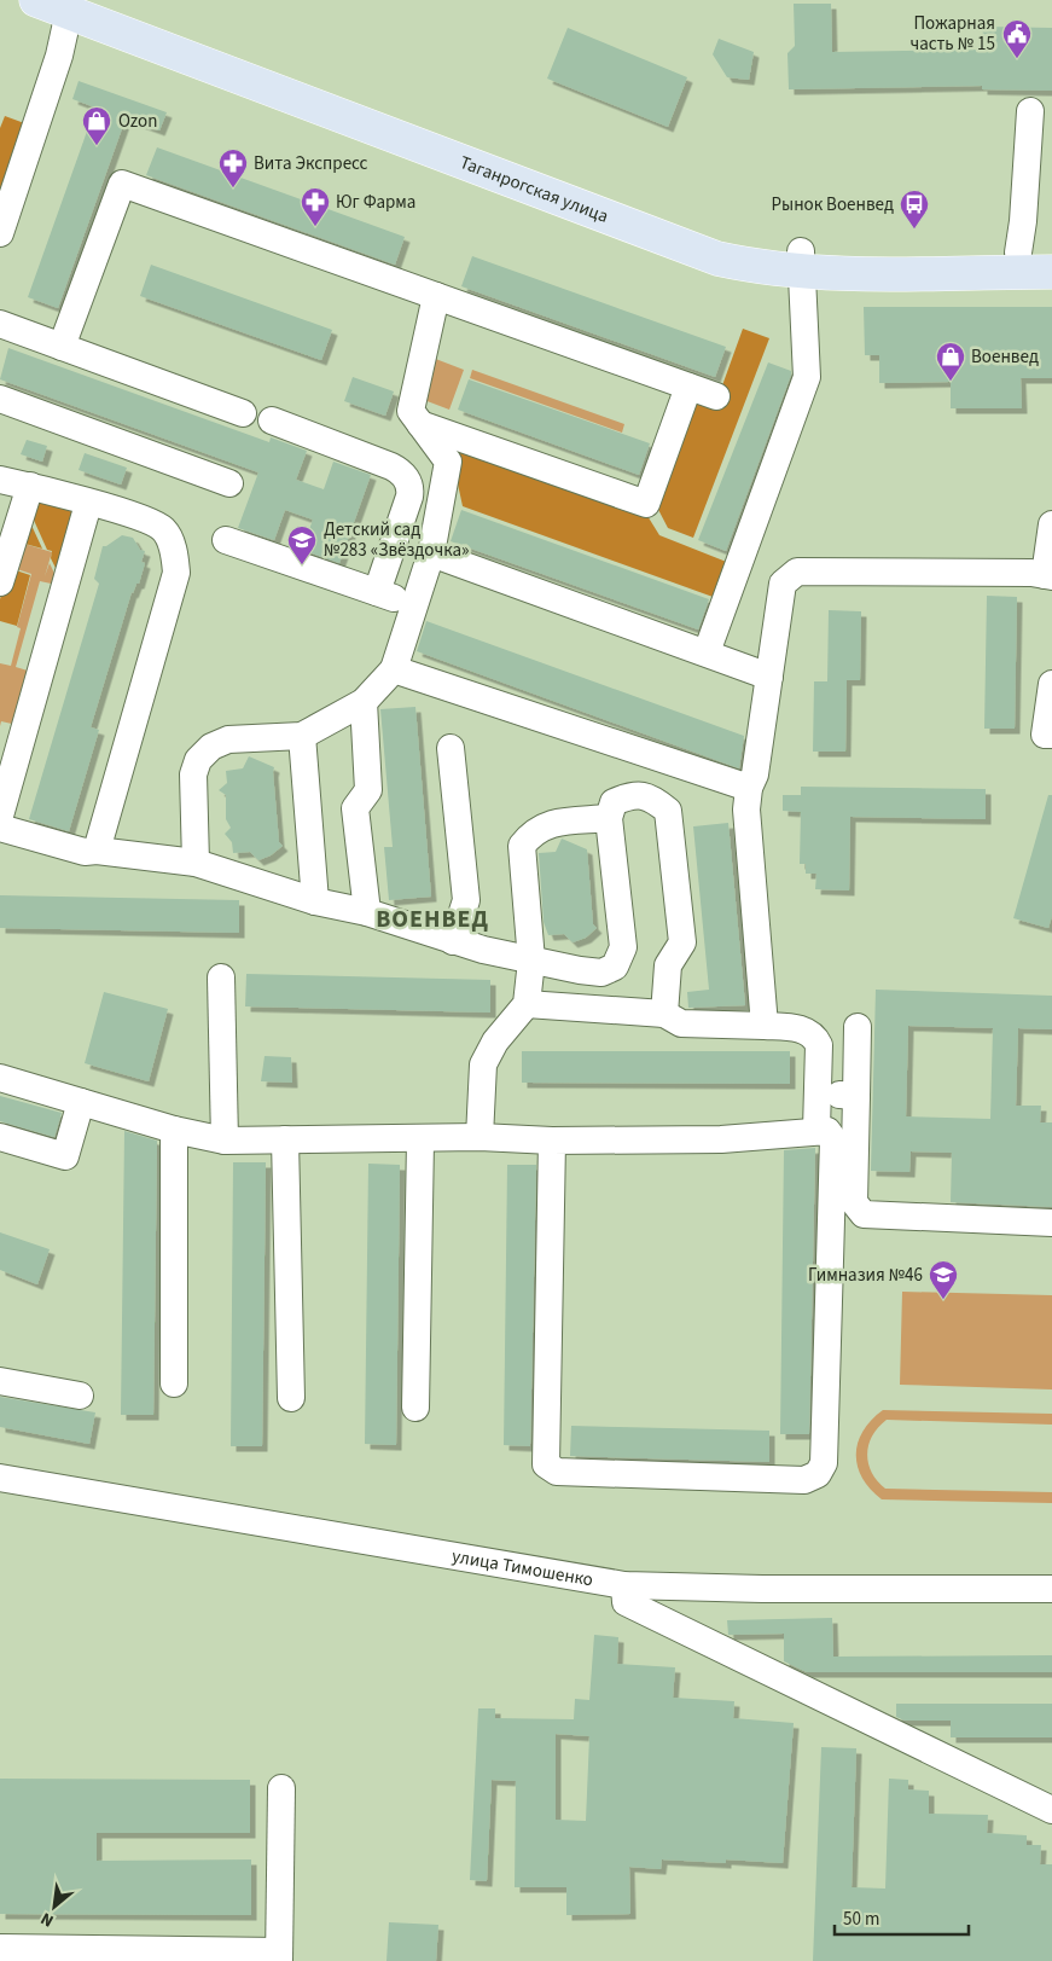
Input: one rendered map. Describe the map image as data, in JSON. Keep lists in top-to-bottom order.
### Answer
{
  "streets": {
    "main road": ["Таганрогская улица"],
    "street": ["улица Тимошенко"]
  },
  "districts": ["ВОЕНВЕД"],
  "places": {
    "public building": ["Пожарная часть № 15"],
    "shop": ["Ozon", "Военвед"],
    "pharmacy": ["Вита Экспресс", "Юг Фарма"],
    "bus stop": ["Рынок Военвед"],
    "school or university": ["Детский сад №283 «Звёздочка»", "Гимназия №46"]
  },
  "scale_bar": "50 m",
  "north": "bottom left"
}
